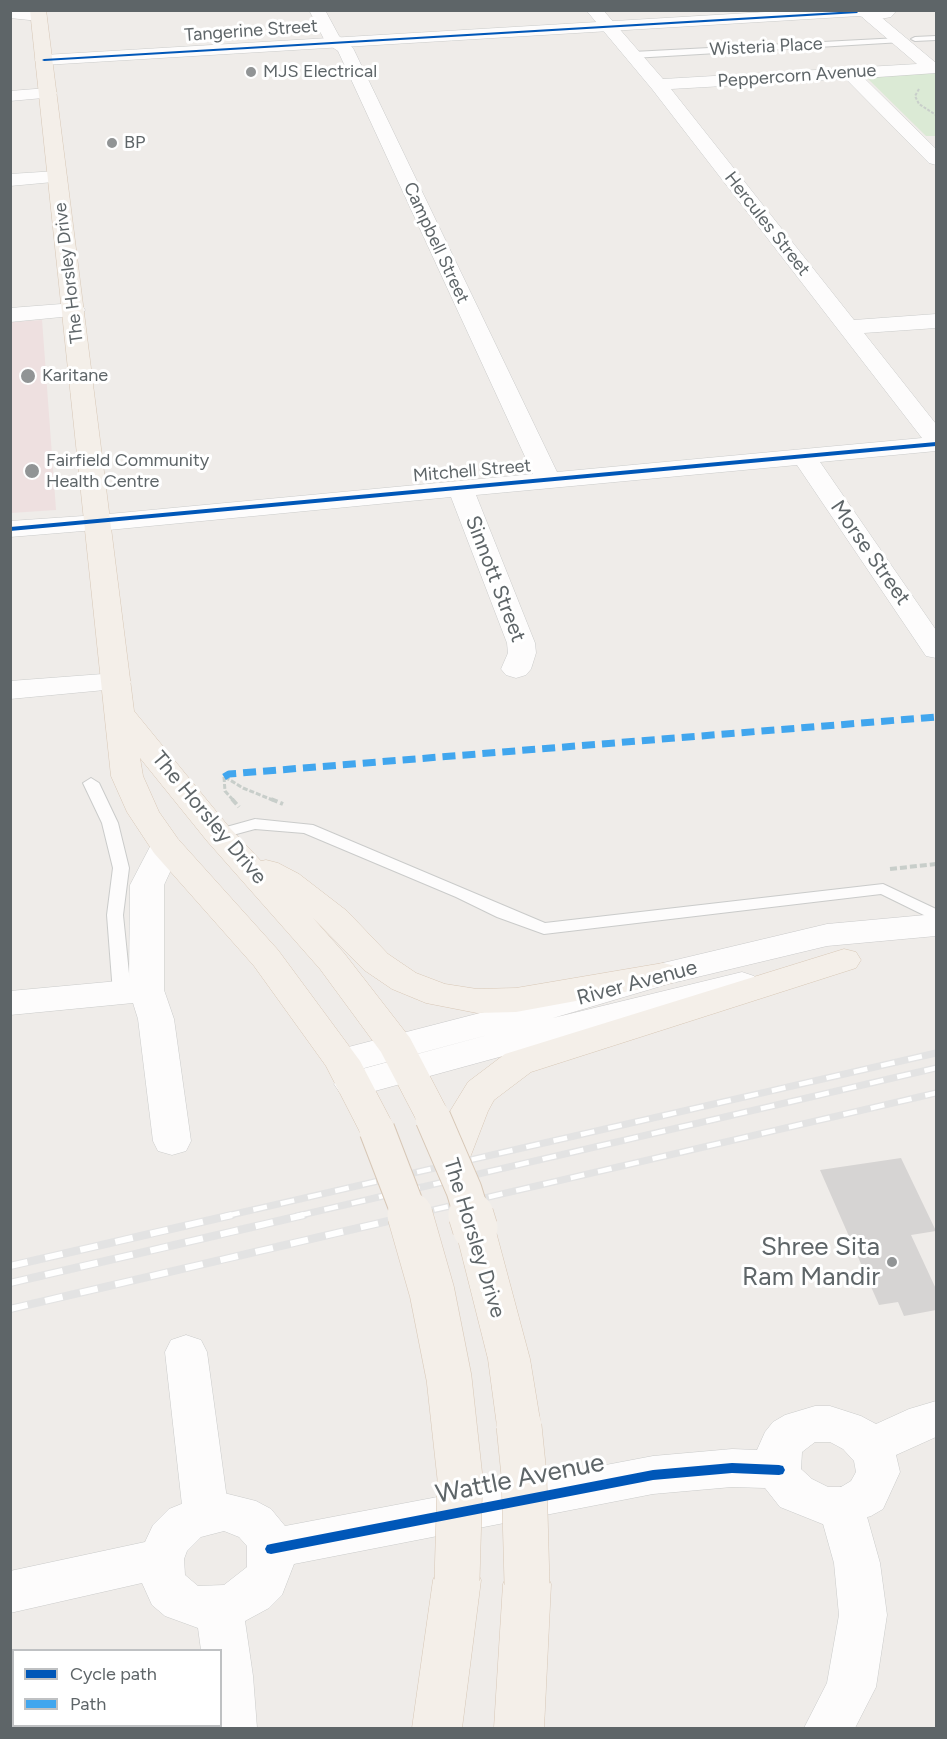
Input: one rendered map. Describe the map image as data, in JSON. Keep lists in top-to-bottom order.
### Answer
{
  "streets": {
    "main road": ["The Horsley Drive"],
    "street": [
      "Tangerine Street",
      "Peppercorn Avenue",
      "Hercules Street",
      "Campbell Street",
      "Mitchell Street",
      "Morse Street",
      "Sinnott Street",
      "River Avenue",
      "Wattle Avenue"
    ],
    "lane": ["Wisteria Place"]
  },
  "crossings": [
    ["Tangerine Street", "Hercules Street"],
    ["Tangerine Street", "Campbell Street"],
    ["Tangerine Street", "The Horsley Drive"],
    ["Wisteria Place", "Hercules Street"],
    ["Peppercorn Avenue", "Hercules Street"],
    ["Campbell Street", "Mitchell Street"],
    ["The Horsley Drive", "Mitchell Street"],
    ["The Horsley Drive", "River Avenue"],
    ["Mitchell Street", "Morse Street"],
    ["Mitchell Street", "Sinnott Street"]
  ],
  "places": [
    "MJS Electrical",
    "BP",
    "Karitane",
    "Fairfield Community Health Centre",
    "Shree Sita Ram Mandir"
  ],
  "legend": ["Cycle path", "Path"]
}
